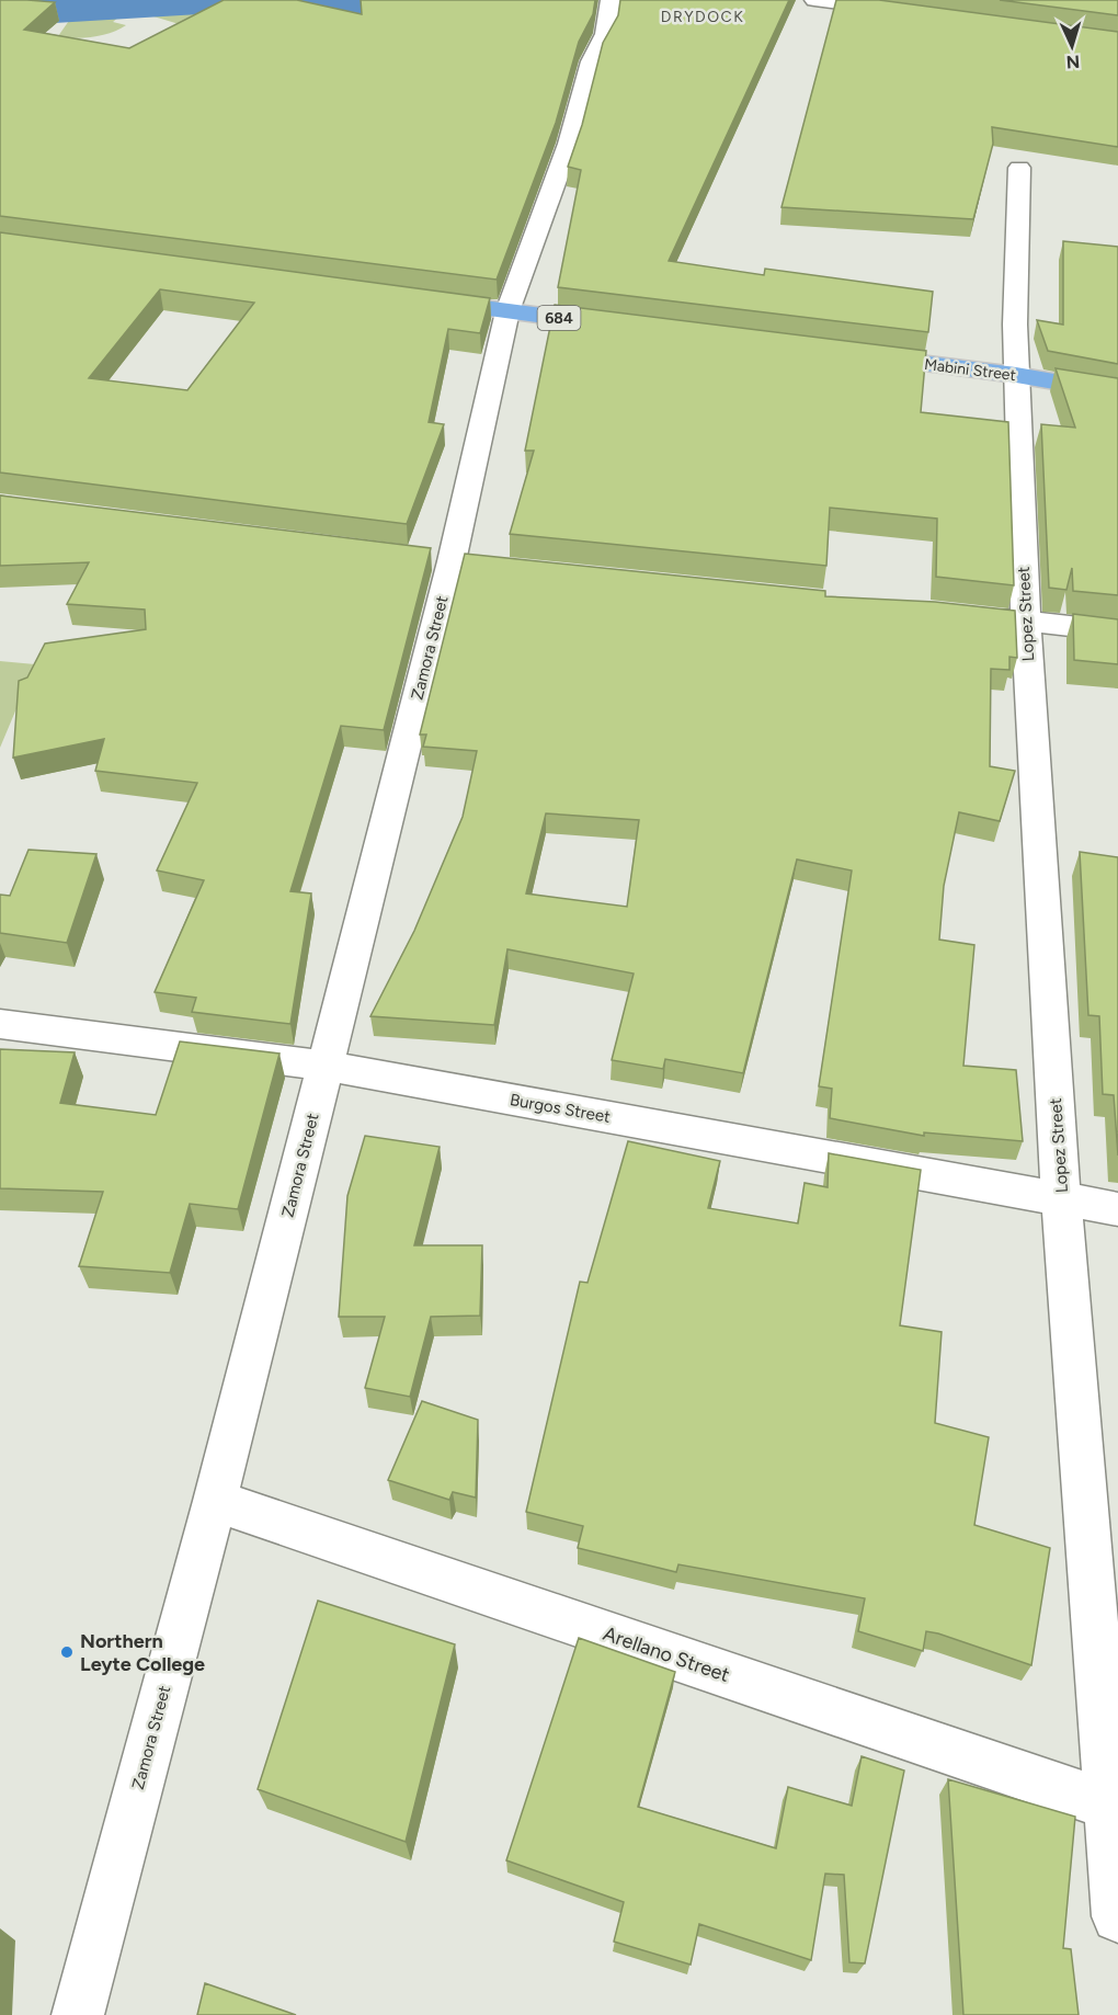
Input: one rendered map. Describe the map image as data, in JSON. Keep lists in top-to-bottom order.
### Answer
{
  "streets": {
    "highway": ["684", "Mabini Street"],
    "street": [
      "Lopez Street",
      "Zamora Street",
      "Burgos Street",
      "Arellano Street"
    ]
  },
  "crossings": [
    ["684", "Zamora Street"],
    ["Mabini Street", "Lopez Street"],
    ["Lopez Street", "Burgos Street"],
    ["Lopez Street", "Arellano Street"],
    ["Zamora Street", "Burgos Street"],
    ["Zamora Street", "Arellano Street"]
  ],
  "districts": ["DRYDOCK"],
  "places": ["Northern Leyte College"],
  "north": "bottom"
}
